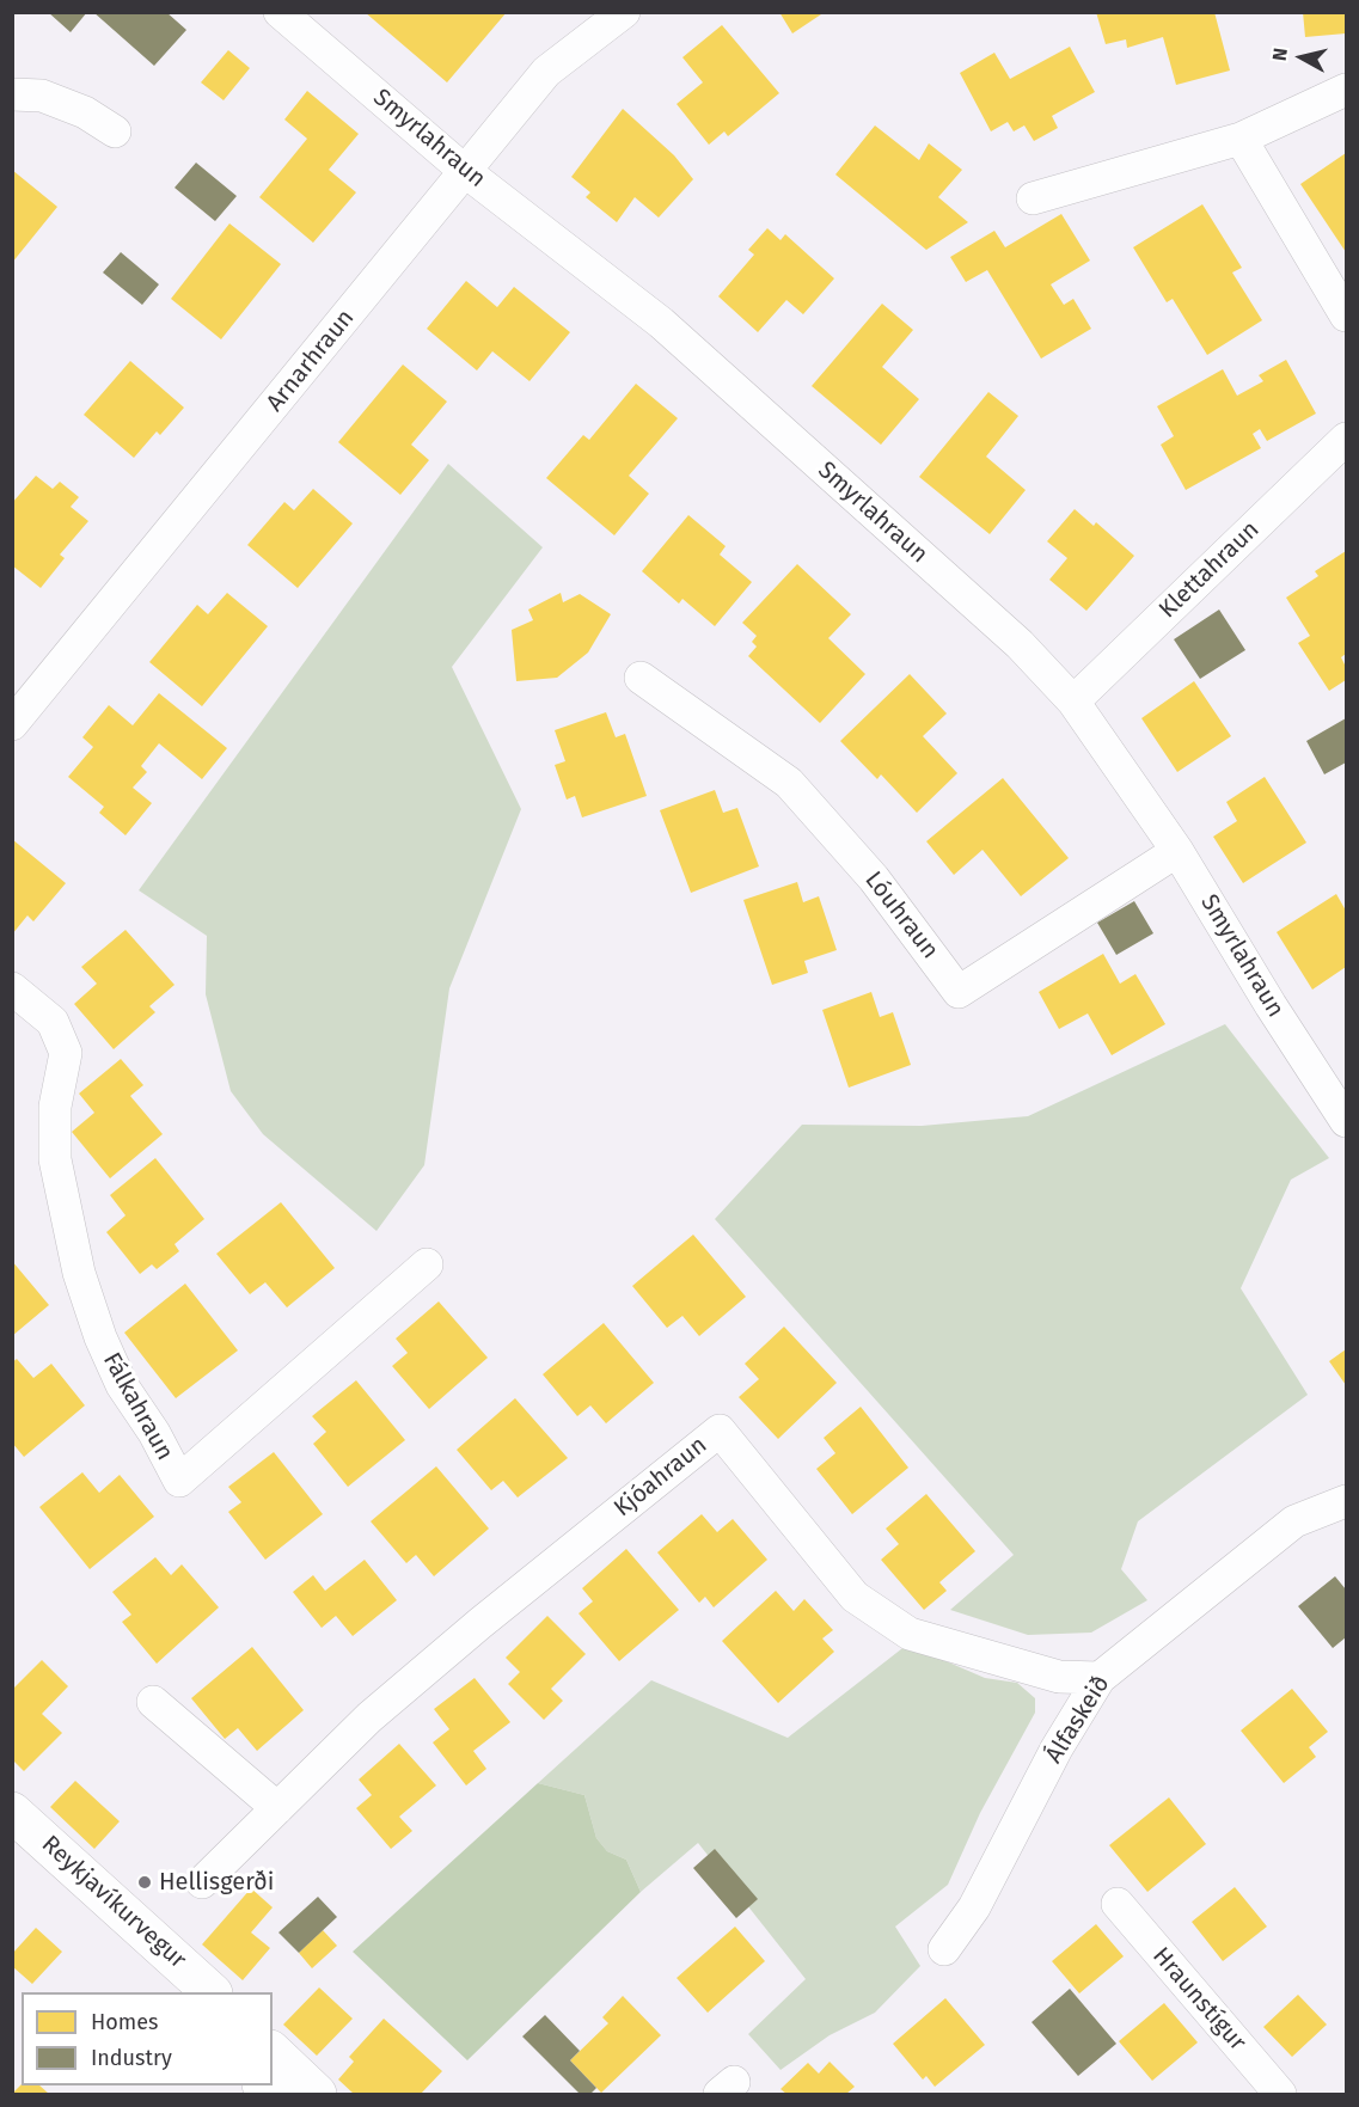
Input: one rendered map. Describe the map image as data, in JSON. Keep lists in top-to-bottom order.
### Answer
{
  "streets": {
    "main road": ["Reykjavíkurvegur"],
    "street": [
      "Smyrlahraun",
      "Arnarhraun",
      "Klettahraun",
      "Lóuhraun",
      "Fálkahraun",
      "Kjóahraun",
      "Álfaskeið",
      "Hraunstígur"
    ]
  },
  "crossings": [
    ["Smyrlahraun", "Arnarhraun"],
    ["Smyrlahraun", "Klettahraun"],
    ["Smyrlahraun", "Lóuhraun"],
    ["Kjóahraun", "Álfaskeið"]
  ],
  "places": ["Hellisgerði"],
  "legend": ["Homes", "Industry"],
  "north": "left"
}
